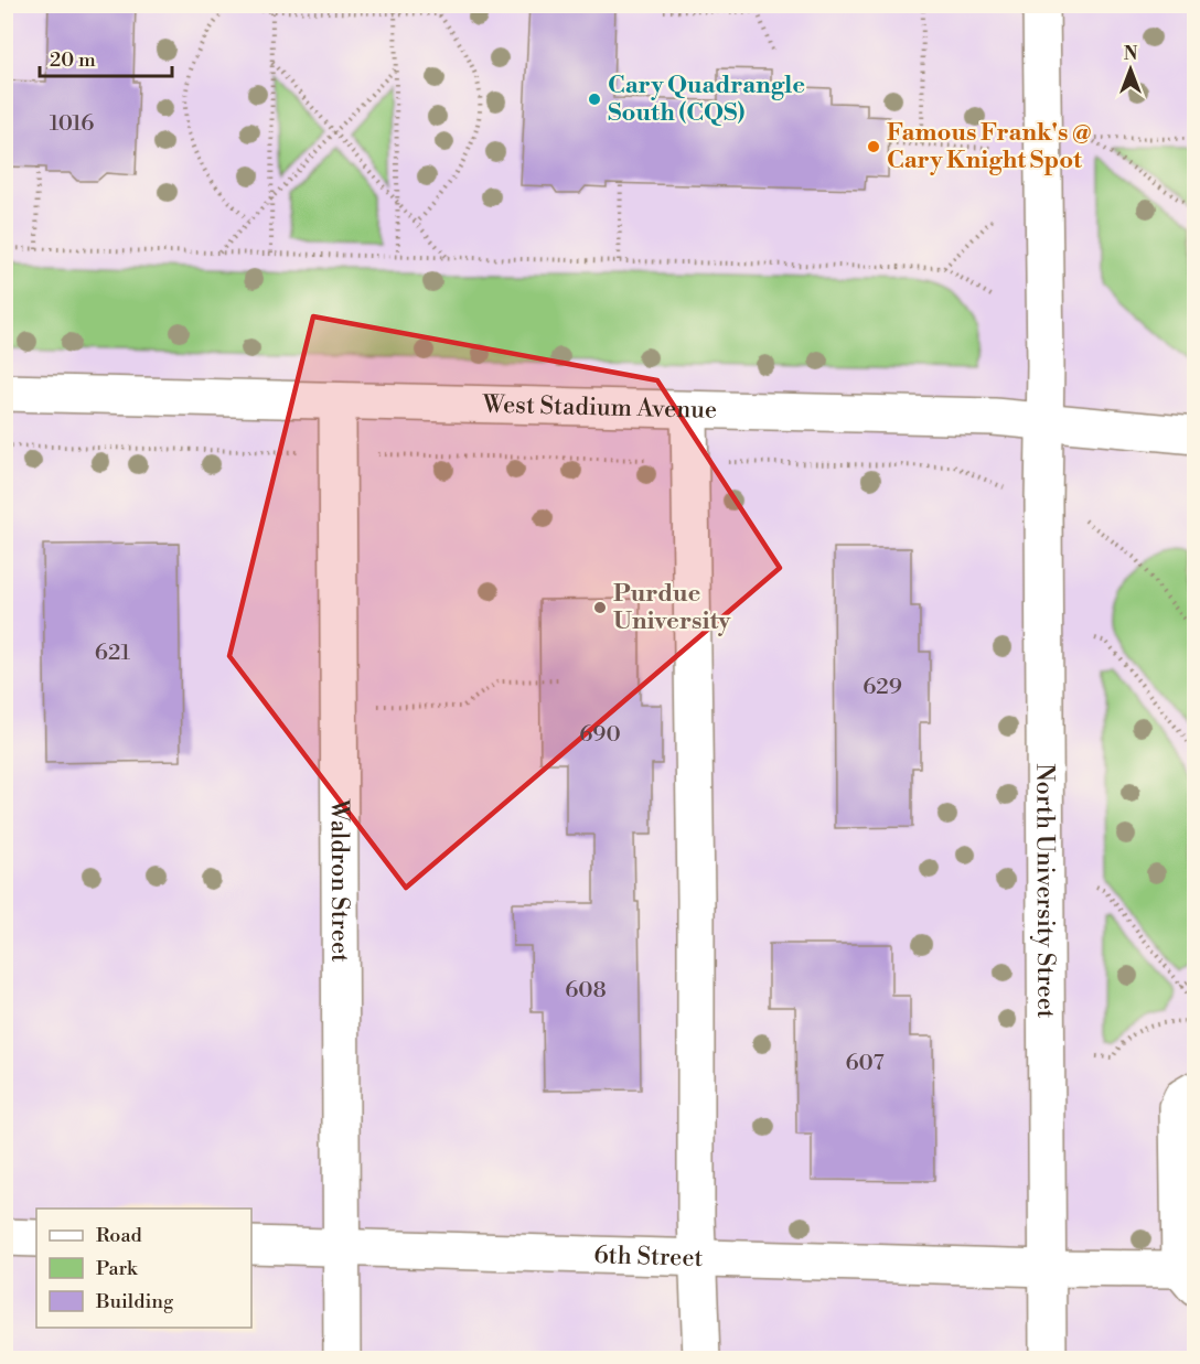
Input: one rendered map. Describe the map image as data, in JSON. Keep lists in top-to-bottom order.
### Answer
{
  "streets": {
    "street": [
      "West Stadium Avenue",
      "Waldron Street",
      "North University Street",
      "6th Street"
    ]
  },
  "crossings": [
    ["West Stadium Avenue", "Waldron Street"],
    ["West Stadium Avenue", "North University Street"],
    ["Waldron Street", "6th Street"],
    ["North University Street", "6th Street"]
  ],
  "places": ["Cary Quadrangle South (CQS)", "Famous Frank's @ Cary Knight Spot", "Purdue University"],
  "house_numbers": [
    "1016",
    "621",
    "629",
    "690",
    "608",
    "607"
  ],
  "legend": ["Road", "Park", "Building"],
  "scale_bar": "20 m",
  "north": "top"
}
